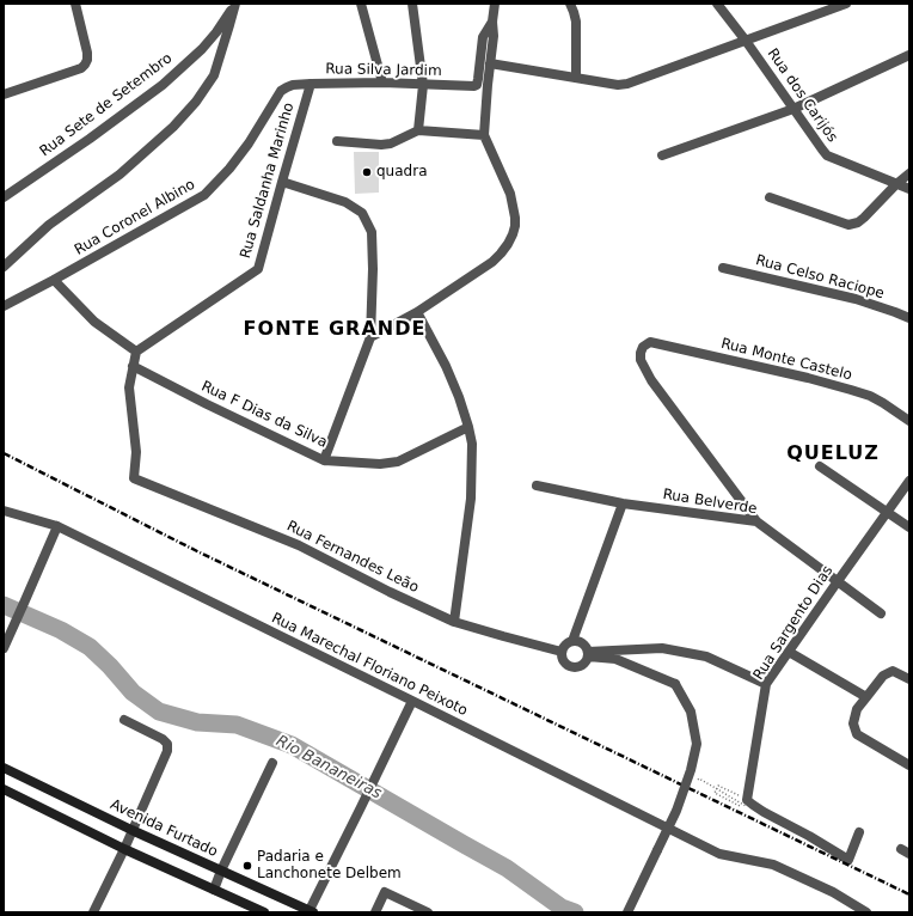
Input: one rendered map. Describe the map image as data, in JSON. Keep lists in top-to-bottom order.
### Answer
{
  "streets": {
    "street": [
      "Rua Silva Jardim",
      "Rua dos Carijós",
      "Rua Sete de Setembro",
      "Rua Saldanha Marinho",
      "Rua Coronel Albino",
      "Rua Celso Raciope",
      "Rua Monte Castelo",
      "Rua F Dias da Silva",
      "Rua Belverde",
      "Rua Fernandes Leão",
      "Rua Sargento Dias",
      "Rua Marechal Floriano Peixoto",
      "Avenida Furtado"
    ]
  },
  "crossings": [
    ["Rua Silva Jardim", "Rua Saldanha Marinho"],
    ["Rua Silva Jardim", "Rua Coronel Albino"],
    ["Rua Monte Castelo", "Rua Belverde"],
    ["Rua F Dias da Silva", "Rua Fernandes Leão"],
    ["Rua Belverde", "Rua Sargento Dias"]
  ],
  "districts": ["FONTE GRANDE", "QUELUZ"],
  "water": ["Rio Bananeiras"],
  "places": ["quadra", "Padaria e Lanchonete Delbem"]
}
